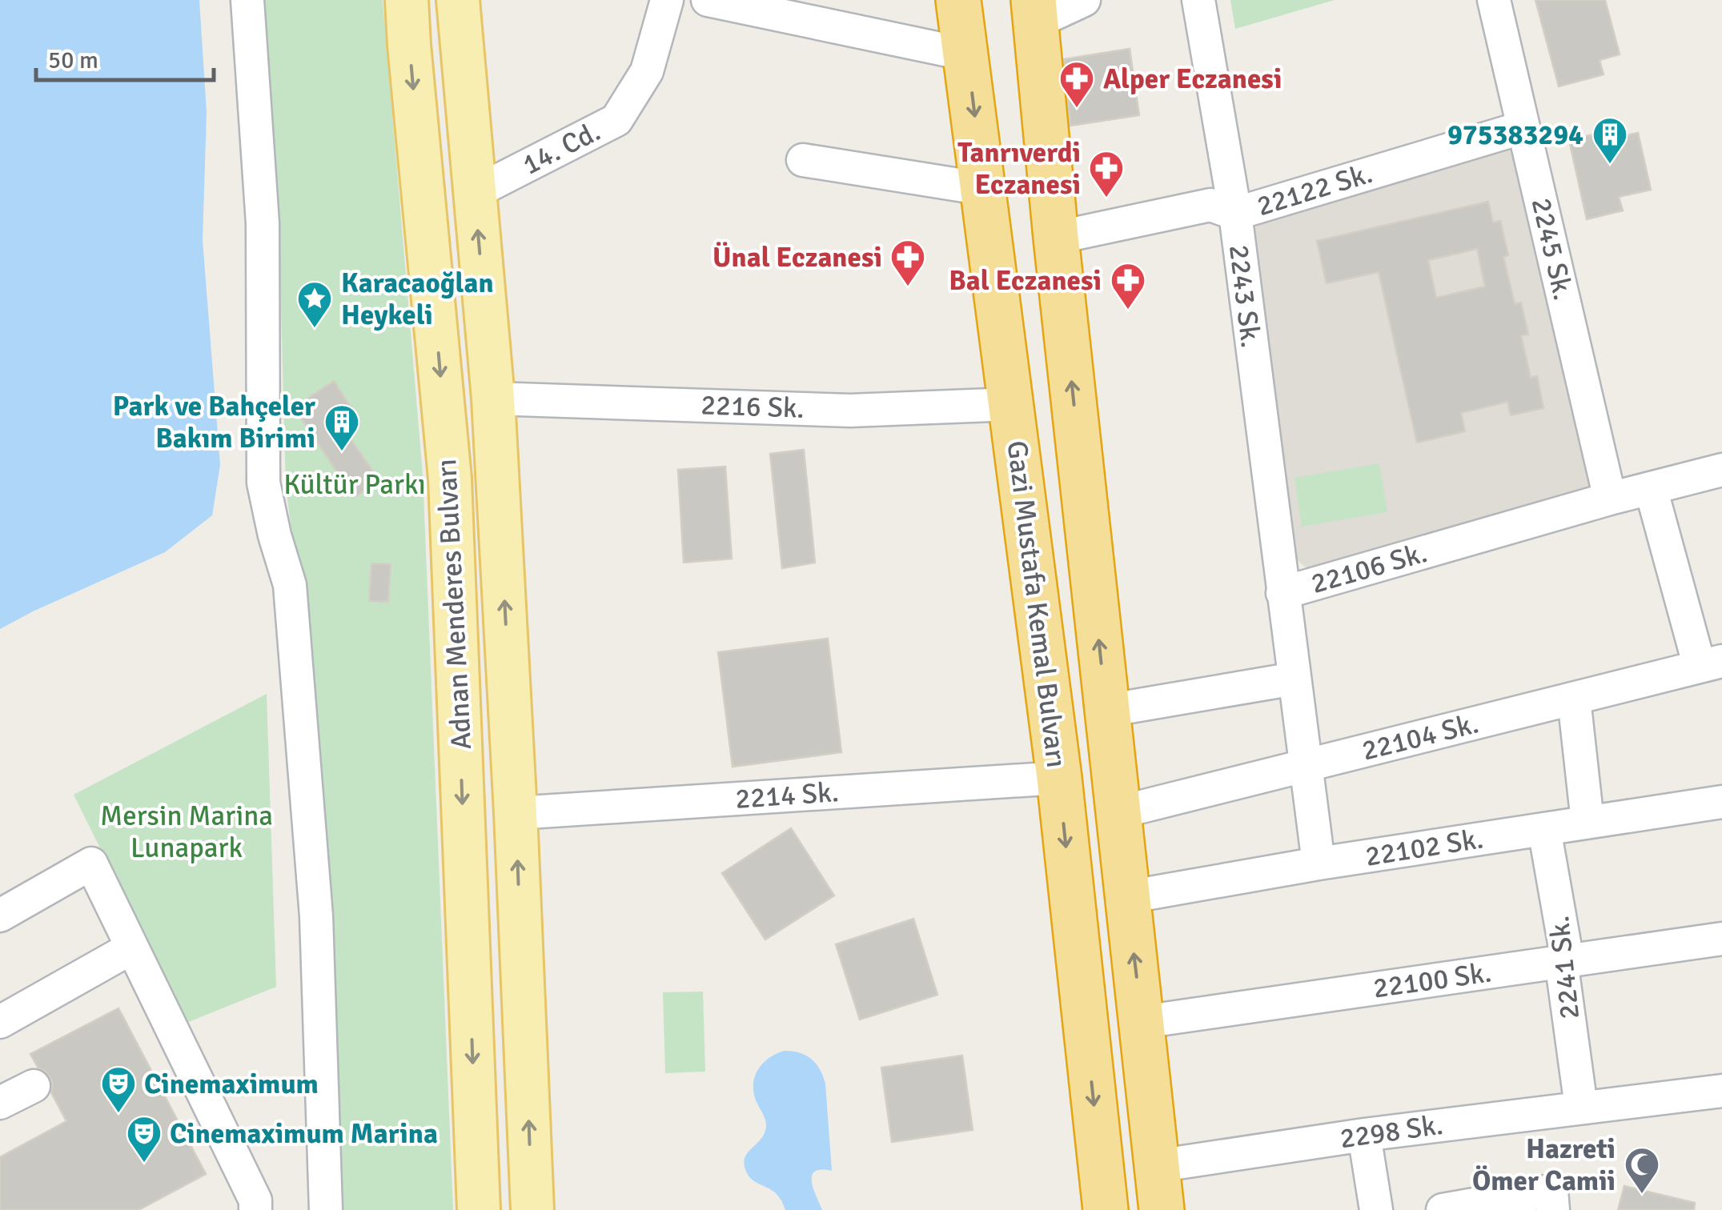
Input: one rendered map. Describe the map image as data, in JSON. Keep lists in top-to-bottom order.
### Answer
{
  "streets": {
    "highway": ["Gazi Mustafa Kemal Bulvarı"],
    "main road": ["Adnan Menderes Bulvarı"],
    "street": [
      "14. Cd.",
      "22122 Sk.",
      "2245 Sk.",
      "2243 Sk.",
      "2216 Sk.",
      "22106 Sk.",
      "22104 Sk.",
      "2214 Sk.",
      "22102 Sk.",
      "2241 Sk.",
      "22100 Sk.",
      "2298 Sk."
    ]
  },
  "crossings": [
    ["14. Cd.", "Adnan Menderes Bulvarı"],
    ["22122 Sk.", "2245 Sk."],
    ["22122 Sk.", "2243 Sk."],
    ["22122 Sk.", "Gazi Mustafa Kemal Bulvarı"],
    ["2245 Sk.", "22106 Sk."],
    ["2243 Sk.", "22106 Sk."],
    ["2216 Sk.", "Adnan Menderes Bulvarı"],
    ["2216 Sk.", "Gazi Mustafa Kemal Bulvarı"],
    ["22106 Sk.", "22104 Sk."],
    ["22106 Sk.", "22102 Sk."],
    ["Adnan Menderes Bulvarı", "2214 Sk."],
    ["Gazi Mustafa Kemal Bulvarı", "22104 Sk."],
    ["Gazi Mustafa Kemal Bulvarı", "2214 Sk."],
    ["Gazi Mustafa Kemal Bulvarı", "22102 Sk."],
    ["Gazi Mustafa Kemal Bulvarı", "22100 Sk."],
    ["Gazi Mustafa Kemal Bulvarı", "2298 Sk."],
    ["22102 Sk.", "2241 Sk."],
    ["2241 Sk.", "22100 Sk."],
    ["2241 Sk.", "2298 Sk."]
  ],
  "parks": ["Kültür Parkı", "Mersin Marina Lunapark"],
  "places": {
    "pharmacy": [
      "Alper Eczanesi",
      "Tanrıverdi Eczanesi",
      "Ünal Eczanesi",
      "Bal Eczanesi"
    ],
    "building": ["975383294", "Park ve Bahçeler Bakım Birimi"],
    "place": ["Karacaoğlan Heykeli"],
    "theatre": ["Cinemaximum", "Cinemaximum Marina"],
    "mosque": ["Hazreti Ömer Camii"]
  },
  "scale_bar": "50 m"
}
